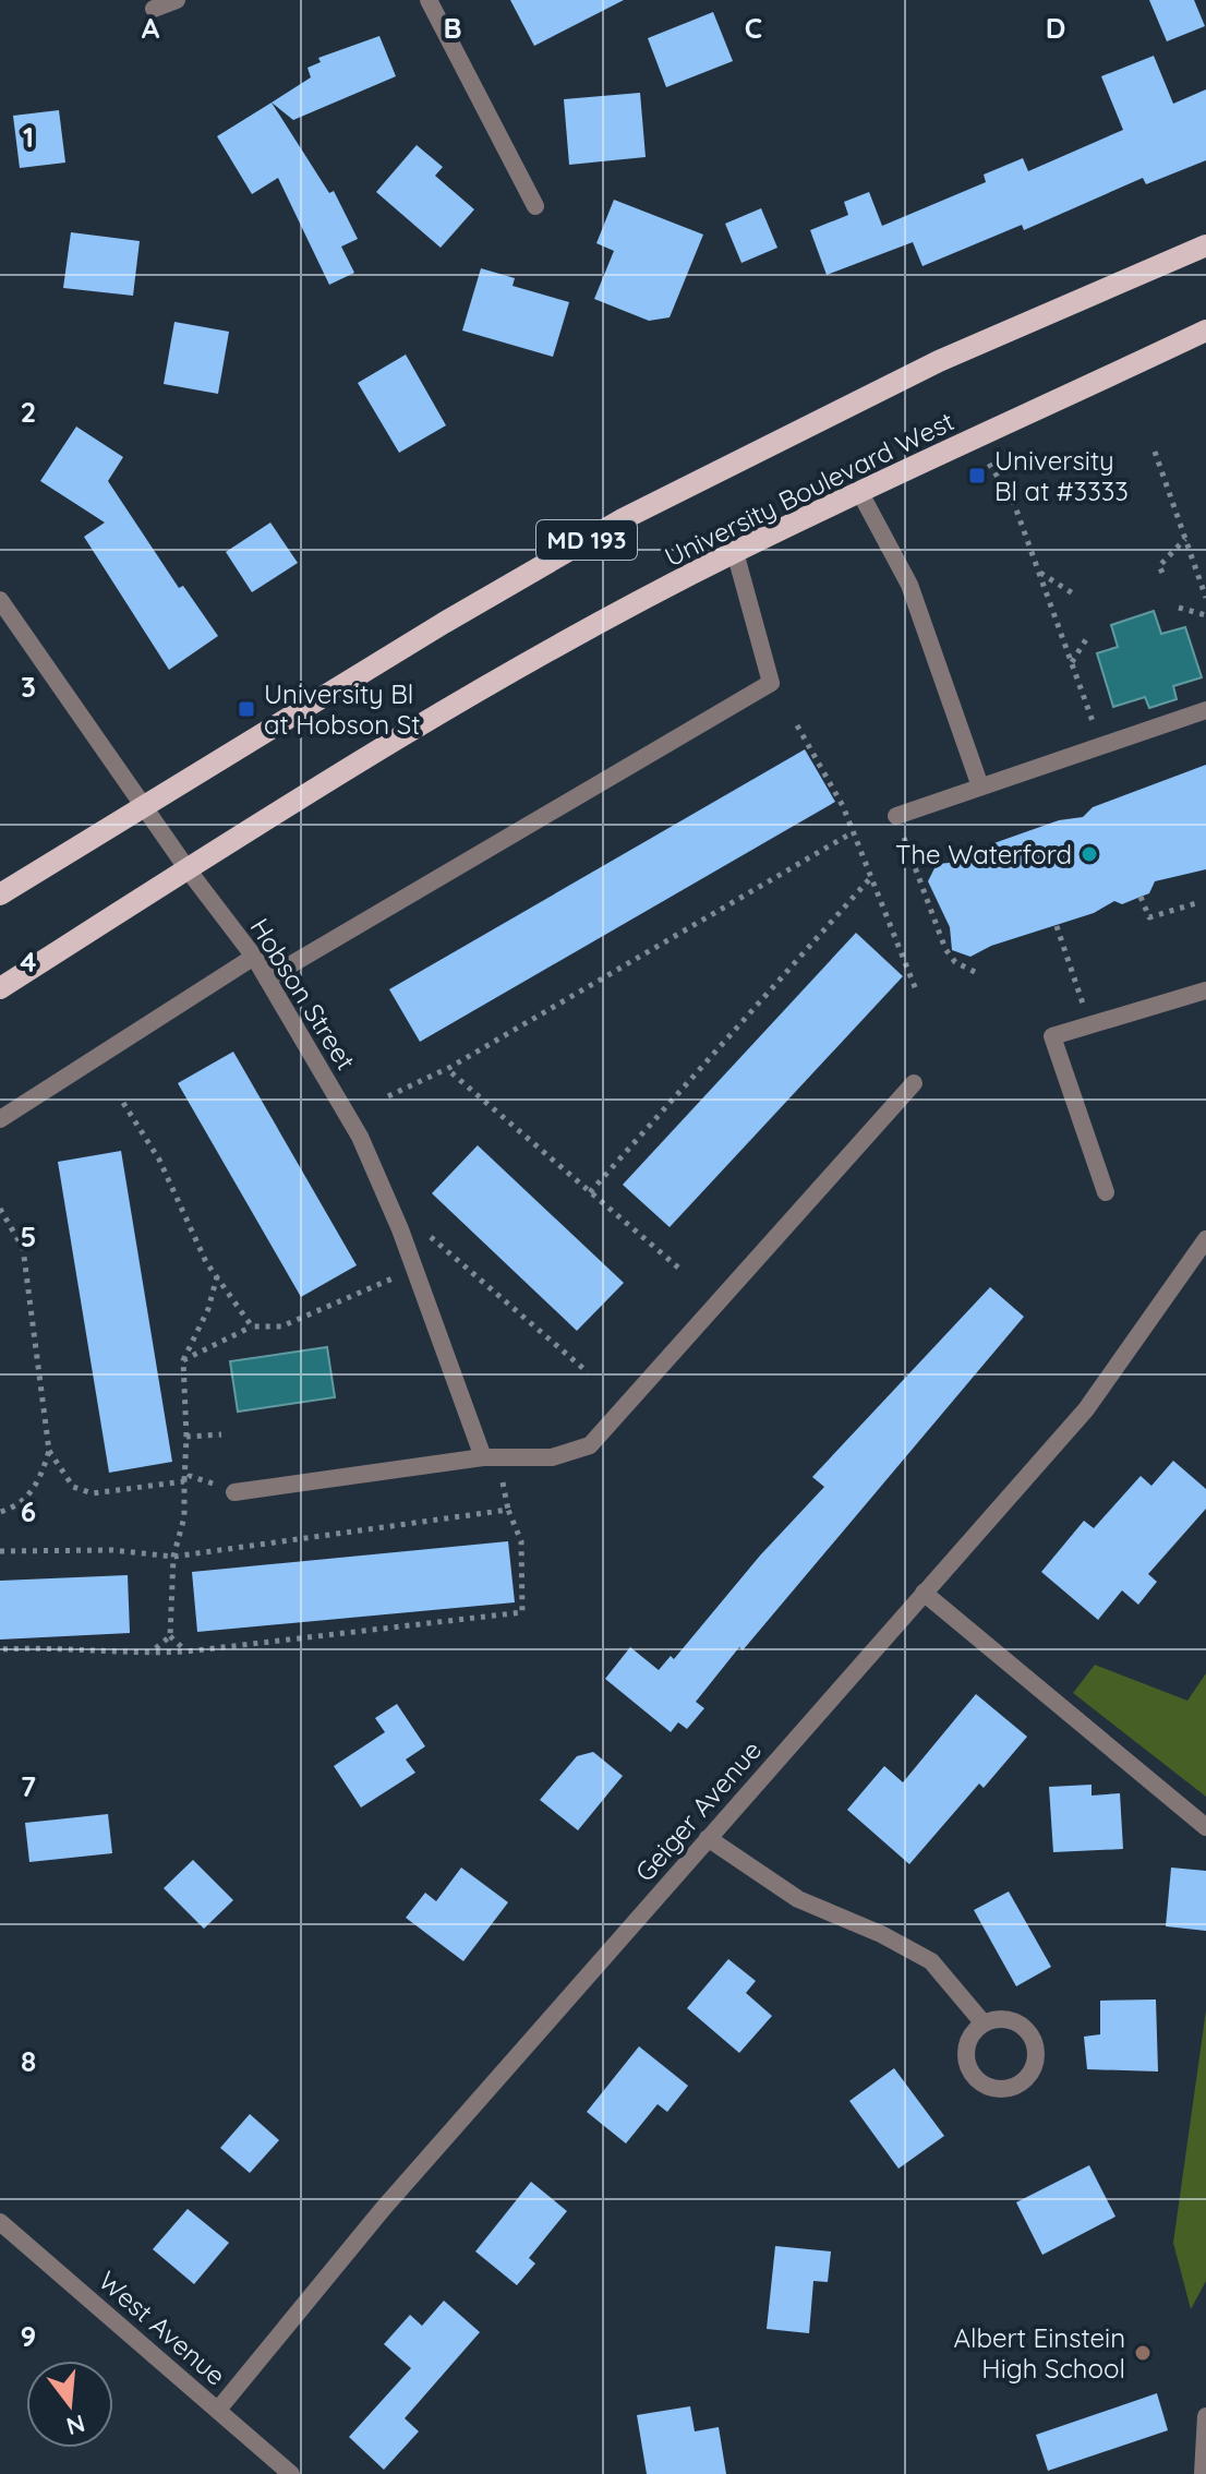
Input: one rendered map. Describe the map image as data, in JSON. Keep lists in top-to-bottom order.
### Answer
{
  "streets": {
    "main road": ["University Boulevard West", "MD 193"],
    "street": ["Hobson Street", "Geiger Avenue", "West Avenue"]
  },
  "crossings": [
    ["University Boulevard West", "Hobson Street"],
    ["Geiger Avenue", "West Avenue"]
  ],
  "places": {
    "transit": ["University Bl at #3333", "University Bl at Hobson St"],
    "other": ["The Waterford", "Albert Einstein High School"]
  },
  "north": "bottom",
  "grid": {
    "columns": [
      "A",
      "B",
      "C",
      "D"
    ],
    "rows": [
      "1",
      "2",
      "3",
      "4",
      "5",
      "6",
      "7",
      "8",
      "9"
    ]
  }
}
